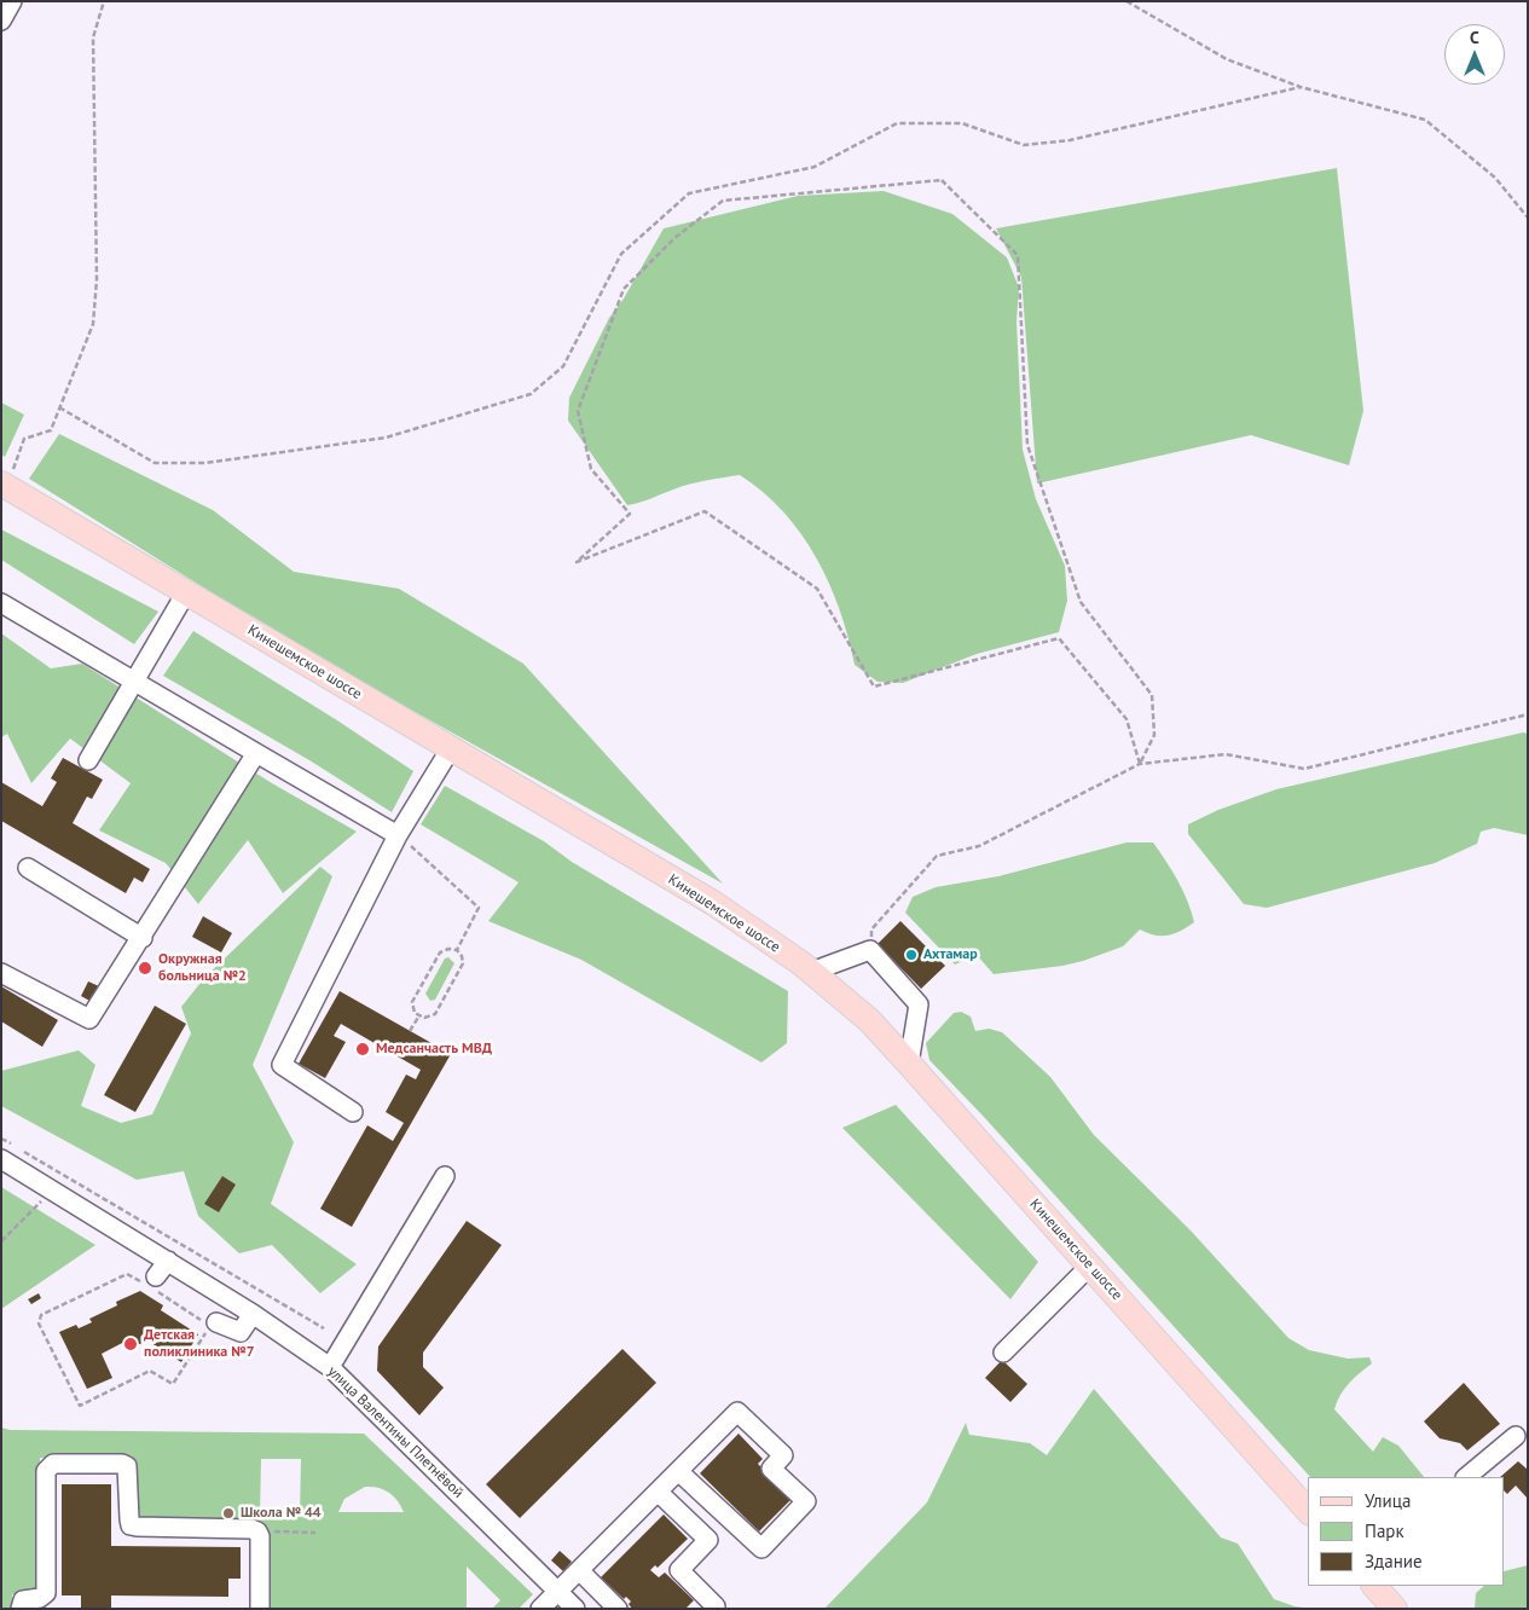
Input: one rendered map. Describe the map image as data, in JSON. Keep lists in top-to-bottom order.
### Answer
{
  "streets": {
    "main road": ["Кинешемское шоссе"],
    "street": ["улица Валентины Плетнёвой"]
  },
  "places": [
    "Ахтамар",
    "Окружная больница №2",
    "Медсанчасть МВД",
    "Детская поликлиника №7",
    "Школа № 44"
  ],
  "legend": ["Улица", "Парк", "Здание"],
  "north": "top"
}
